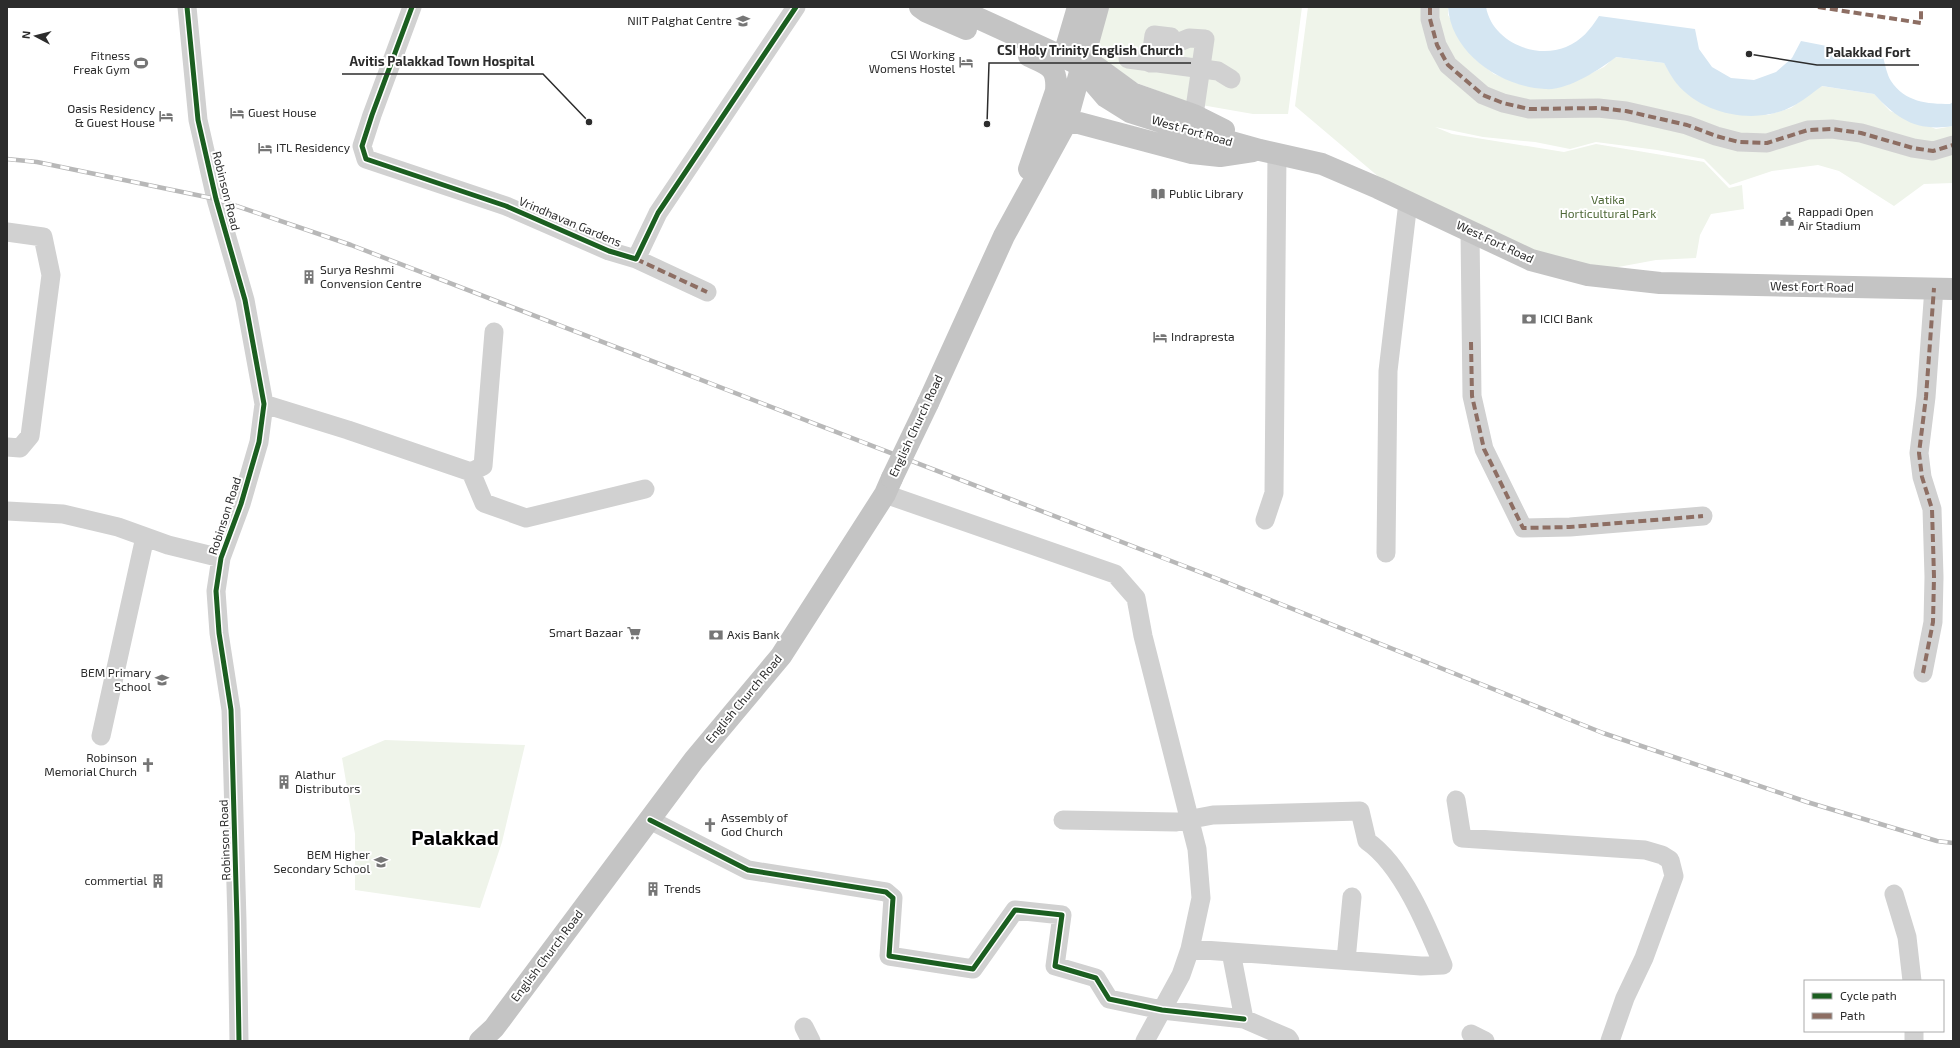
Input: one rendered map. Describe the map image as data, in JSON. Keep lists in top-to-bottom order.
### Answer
{
  "streets": {
    "main road": ["West Fort Road", "English Church Road"],
    "street": ["Robinson Road", "Vrindhavan Gardens"]
  },
  "crossings": [
    ["West Fort Road", "English Church Road"]
  ],
  "districts": ["Palakkad"],
  "parks": ["Vatika Horticultural Park"],
  "places": {
    "school or university": ["NIIT Palghat Centre", "BEM Primary School", "BEM Higher Secondary School"],
    "other": ["Palakkad Fort", "Avitis Palakkad Town Hospital", "CSI Holy Trinity English Church"],
    "hotel": [
      "CSI Working Womens Hostel",
      "Guest House",
      "Oasis Residency & Guest House",
      "ITL Residency",
      "Indrapresta"
    ],
    "sports": ["Fitness Freak Gym"],
    "library": ["Public Library"],
    "public building": ["Rappadi Open Air Stadium"],
    "building": [
      "Surya Reshmi Convension Centre",
      "Alathur Distributors",
      "commertial",
      "Trends"
    ],
    "bank": ["ICICI Bank", "Axis Bank"],
    "supermarket": ["Smart Bazaar"],
    "church": ["Robinson Memorial Church", "Assembly of God Church"]
  },
  "legend": ["Cycle path", "Path"],
  "north": "left"
}
